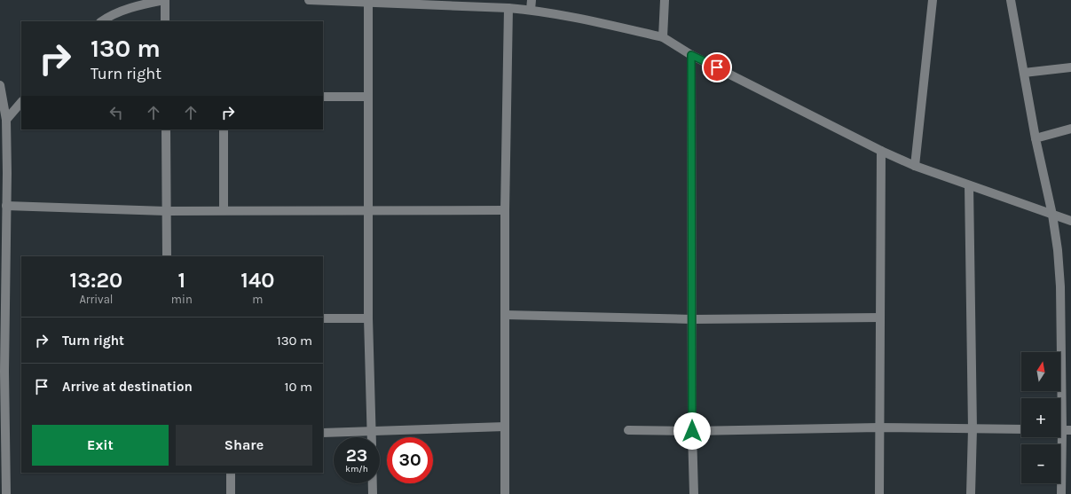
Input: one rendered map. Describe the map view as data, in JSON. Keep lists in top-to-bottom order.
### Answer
{
  "north": "top",
  "page": {
    "turn": ["130 m", "Turn right"],
    "eta": [
      "13:20",
      "Arrival",
      "1",
      "min",
      "140",
      "m"
    ],
    "list": [
      {
        "name": "Turn right",
        "value": "130 m"
      },
      {
        "name": "Arrive at destination",
        "value": "10 m"
      }
    ],
    "map_buttons": ["+", "−"],
    "buttons": ["Exit", "Share"],
    "speed": "23 km/h",
    "limit": "30"
  }
}
